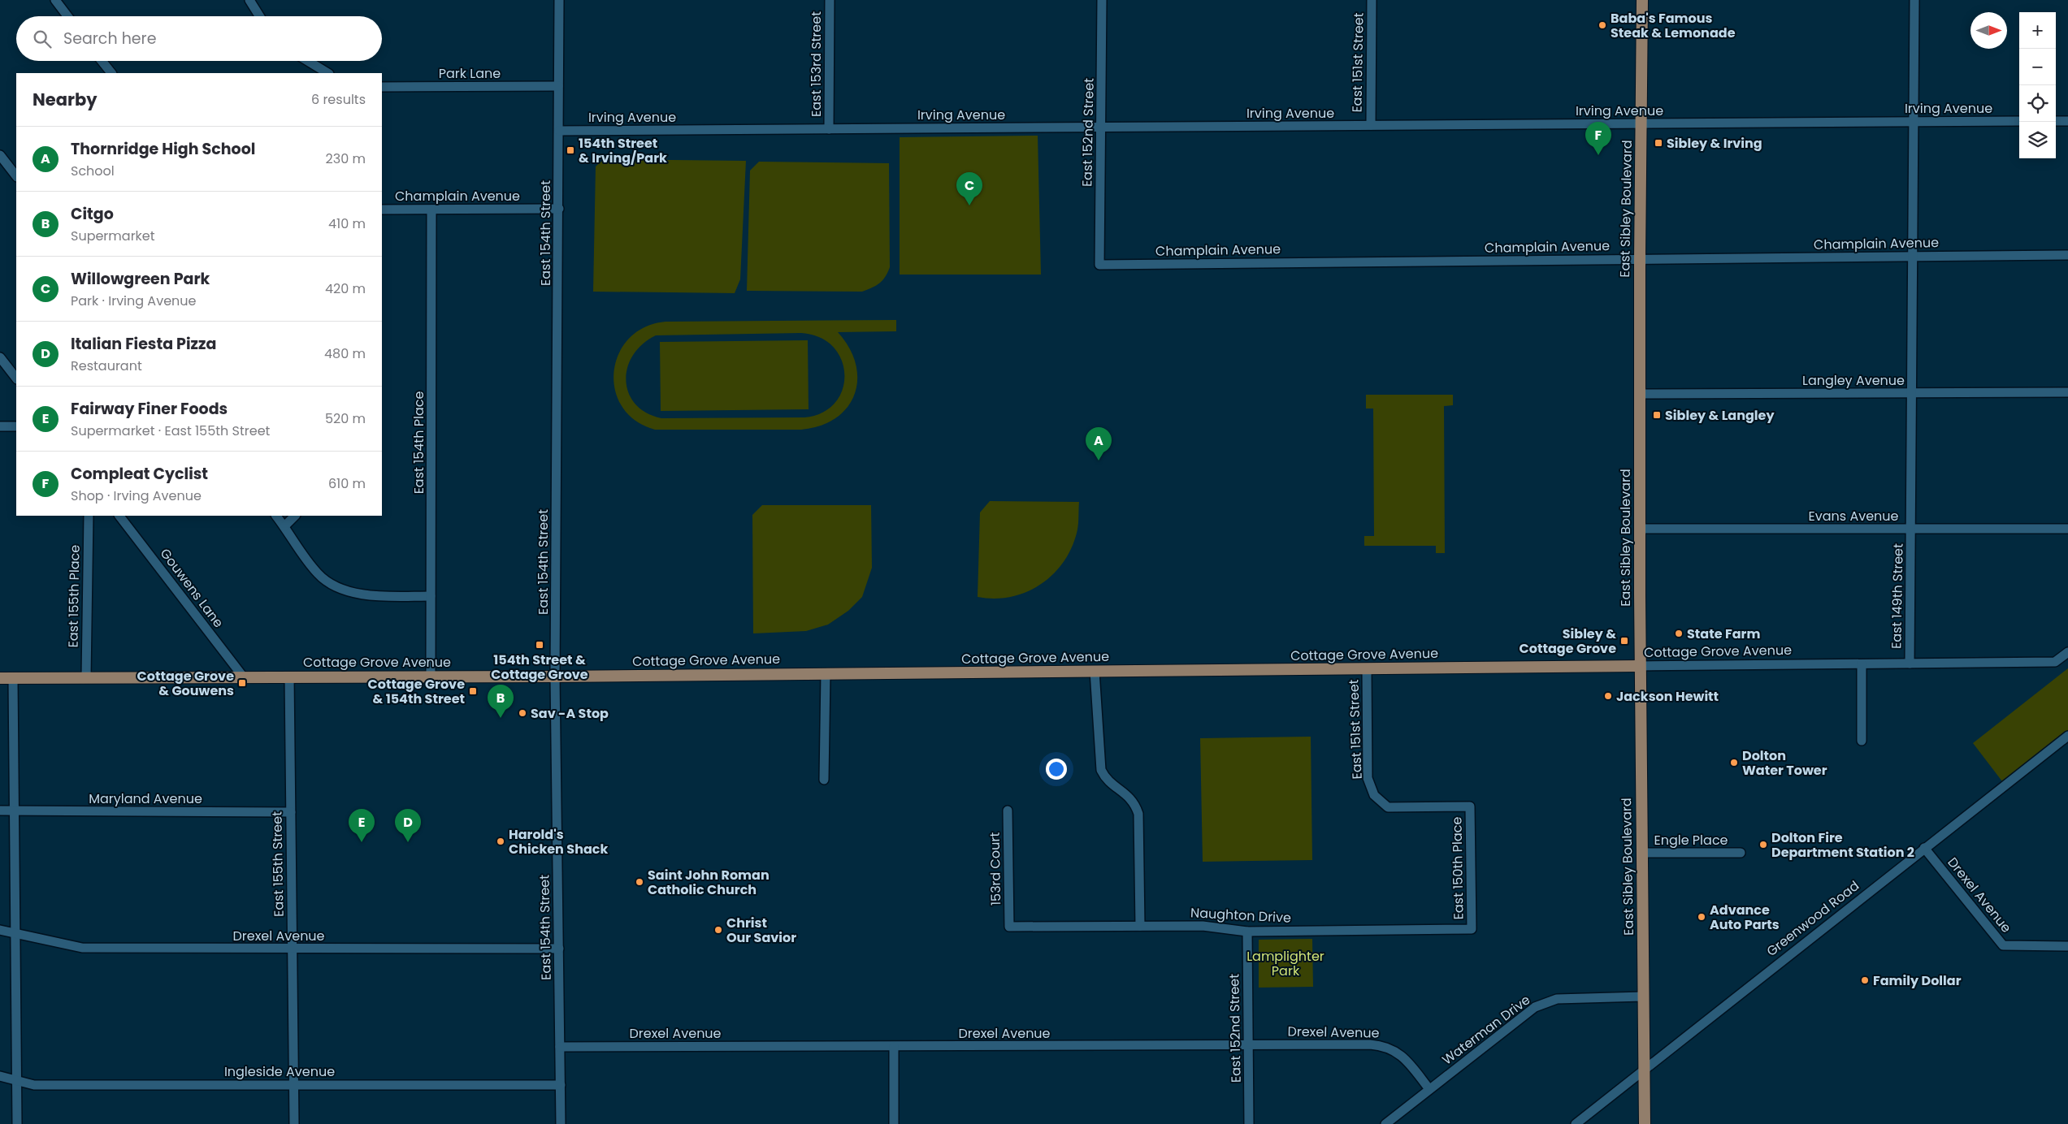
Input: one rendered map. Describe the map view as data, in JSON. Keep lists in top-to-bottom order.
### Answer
{
  "streets": {
    "main road": ["East Sibley Boulevard", "Cottage Grove Avenue"],
    "street": [
      "East 151st Street",
      "East 153rd Street",
      "Park Lane",
      "Irving Avenue",
      "East 152nd Street",
      "Champlain Avenue",
      "East 154th Street",
      "Langley Avenue",
      "East 154th Place",
      "Evans Avenue",
      "Gouwens Lane",
      "East 155th Place",
      "East 149th Street",
      "Maryland Avenue",
      "Engle Place",
      "East 155th Street",
      "East 150th Place",
      "153rd Court",
      "Drexel Avenue",
      "Naughton Drive",
      "Greenwood Road",
      "Waterman Drive",
      "Ingleside Avenue"
    ]
  },
  "crossings": [
    ["East 151st Street", "Irving Avenue"],
    ["East 151st Street", "Cottage Grove Avenue"],
    ["East 151st Street", "East 150th Place"],
    ["East 153rd Street", "Irving Avenue"],
    ["Park Lane", "East 154th Street"],
    ["Irving Avenue", "East 152nd Street"],
    ["Irving Avenue", "East Sibley Boulevard"],
    ["Irving Avenue", "East 154th Street"],
    ["East 152nd Street", "Champlain Avenue"],
    ["East 152nd Street", "Drexel Avenue"],
    ["East 152nd Street", "Naughton Drive"],
    ["Champlain Avenue", "East Sibley Boulevard"],
    ["Champlain Avenue", "East 154th Street"],
    ["Champlain Avenue", "East 154th Place"],
    ["East Sibley Boulevard", "Langley Avenue"],
    ["East Sibley Boulevard", "Evans Avenue"],
    ["East Sibley Boulevard", "Cottage Grove Avenue"],
    ["East Sibley Boulevard", "Engle Place"],
    ["East Sibley Boulevard", "Greenwood Road"],
    ["East Sibley Boulevard", "Waterman Drive"],
    ["East 154th Street", "Cottage Grove Avenue"],
    ["East 154th Street", "Drexel Avenue"],
    ["East 154th Street", "Ingleside Avenue"],
    ["Langley Avenue", "East 149th Street"],
    ["East 154th Place", "Cottage Grove Avenue"],
    ["Evans Avenue", "East 149th Street"],
    ["Gouwens Lane", "Cottage Grove Avenue"],
    ["East 155th Place", "Cottage Grove Avenue"],
    ["East 149th Street", "Cottage Grove Avenue"],
    ["Cottage Grove Avenue", "East 155th Street"],
    ["Maryland Avenue", "East 155th Street"],
    ["East 155th Street", "Drexel Avenue"],
    ["East 155th Street", "Ingleside Avenue"],
    ["East 150th Place", "Naughton Drive"],
    ["153rd Court", "Naughton Drive"],
    ["Drexel Avenue", "Greenwood Road"],
    ["Drexel Avenue", "Waterman Drive"]
  ],
  "parks": ["Lamplighter Park"],
  "places": {
    "other": [
      "Baba's Famous Steak & Lemonade",
      "State Farm",
      "Jackson Hewitt",
      "Sav -A Stop",
      "Dolton Water Tower",
      "Harold's Chicken Shack",
      "Dolton Fire Department Station 2",
      "Saint John Roman Catholic Church",
      "Advance Auto Parts",
      "Christ Our Savior",
      "Family Dollar"
    ],
    "transit": [
      "Sibley & Irving",
      "154th Street & Irving/Park",
      "Sibley & Langley",
      "Sibley & Cottage Grove",
      "154th Street & Cottage Grove",
      "Cottage Grove & Gouwens",
      "Cottage Grove & 154th Street"
    ]
  },
  "north": "right",
  "page": {
    "map_buttons": ["+", "−"],
    "search": "Search here",
    "heading": ["Nearby", "6 results"],
    "pins": [
      "F",
      "C",
      "A",
      "B",
      "D",
      "E"
    ],
    "list": [
      {
        "mark": "A",
        "name": "Thornridge High School",
        "note": "School",
        "value": "230 m"
      },
      {
        "mark": "B",
        "name": "Citgo",
        "note": "Supermarket",
        "value": "410 m"
      },
      {
        "mark": "C",
        "name": "Willowgreen Park",
        "note": "Park · Irving Avenue",
        "value": "420 m"
      },
      {
        "mark": "D",
        "name": "Italian Fiesta Pizza",
        "note": "Restaurant",
        "value": "480 m"
      },
      {
        "mark": "E",
        "name": "Fairway Finer Foods",
        "note": "Supermarket · East 155th Street",
        "value": "520 m"
      },
      {
        "mark": "F",
        "name": "Compleat Cyclist",
        "note": "Shop · Irving Avenue",
        "value": "610 m"
      }
    ]
  }
}
